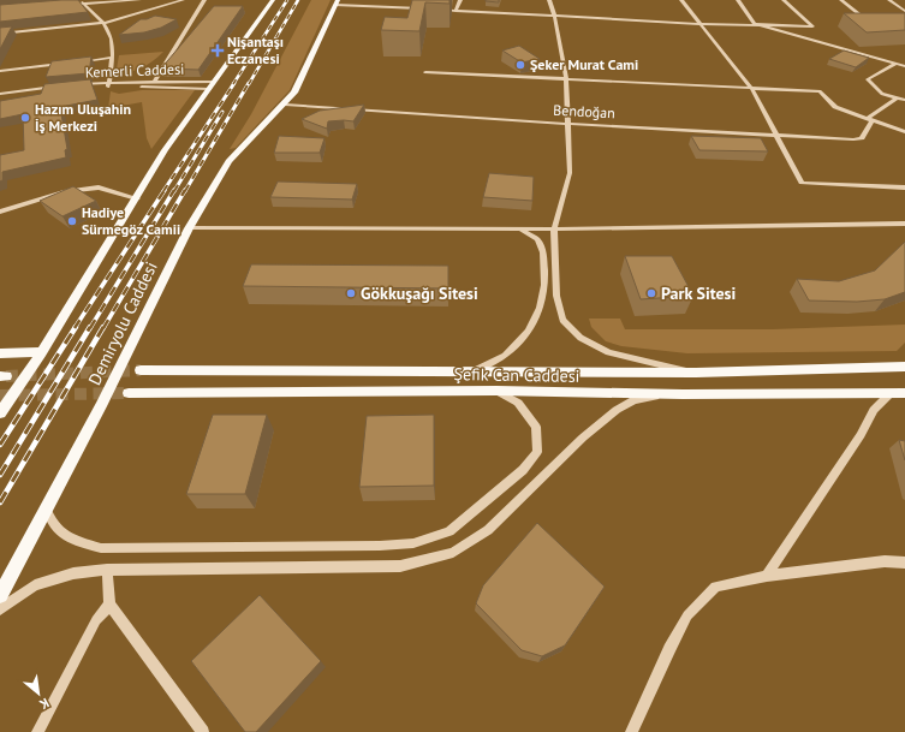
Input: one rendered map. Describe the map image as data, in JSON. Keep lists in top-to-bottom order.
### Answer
{
  "streets": {
    "main road": ["Demiryolu Caddesi", "Şefik Can Caddesi"],
    "street": ["Kemerli Caddesi", "Bendoğan"]
  },
  "crossings": [
    ["Bendoğan", "Demiryolu Caddesi"]
  ],
  "places": {
    "health": ["Nişantaşı Eczanesi"],
    "other": [
      "Şeker Murat Cami",
      "Hazım Uluşahin İş Merkezi",
      "Hadiye Sürmegöz Camii",
      "Gökkuşağı Sitesi",
      "Park Sitesi"
    ]
  },
  "north": "bottom right"
}
